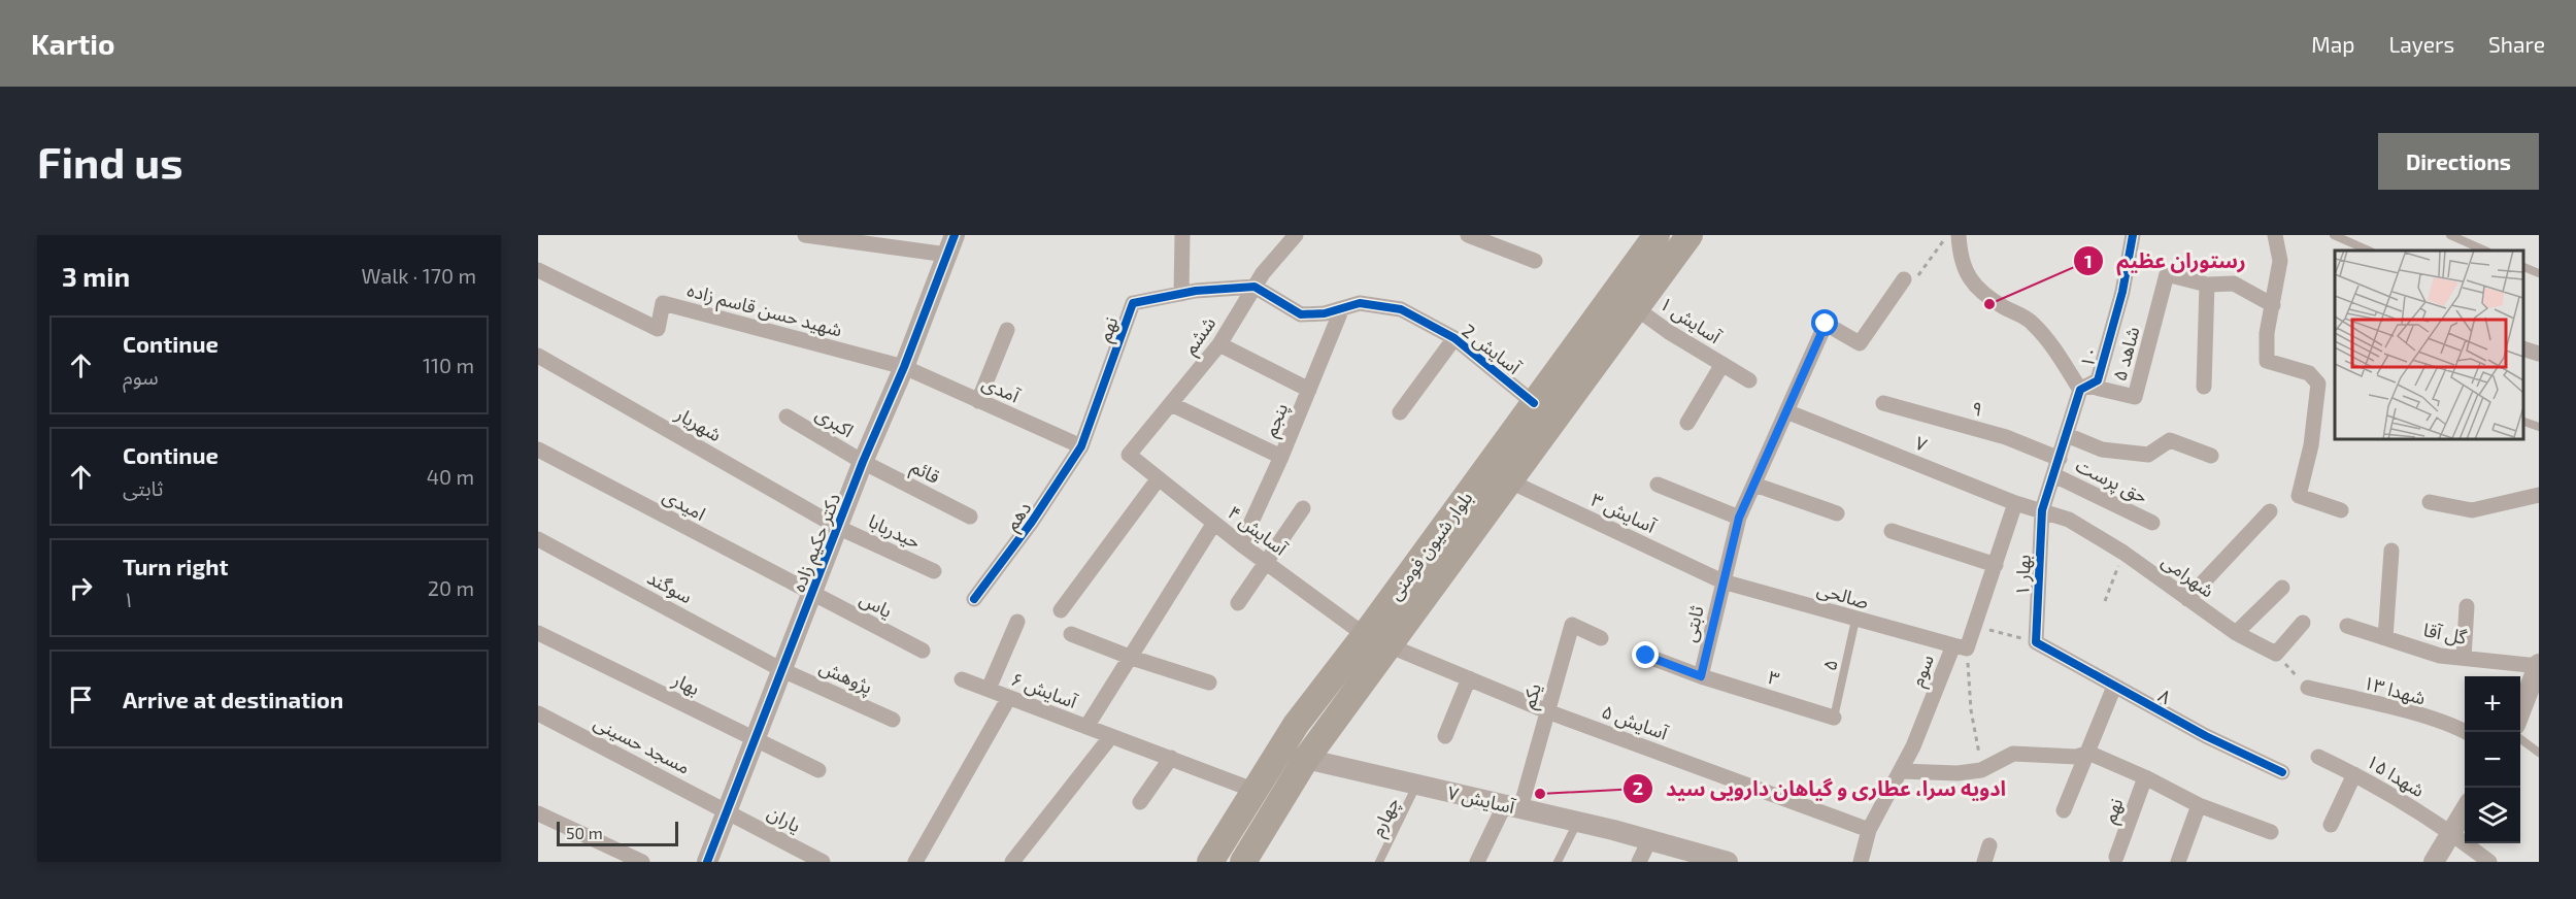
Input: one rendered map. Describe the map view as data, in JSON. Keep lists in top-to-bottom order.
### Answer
{
  "streets": {
    "main road": ["بلوار شیون فومنی"],
    "street": [
      "شهید حسن قاسم زاده",
      "آسایش ۱",
      "نهم",
      "ششم",
      "آسایش 2",
      "شاهد ۵",
      "۱۰",
      "آمدی",
      "۹",
      "پنجم",
      "اکبری",
      "شهریار",
      "۷",
      "قائم",
      "حق پرست",
      "امیدی",
      "آسایش ۳",
      "دهم",
      "آسایش ۴",
      "حیدربابا",
      "دکتر حکیم زاده",
      "بهار ۱",
      "شهرامی",
      "سوگند",
      "صالحی",
      "یاس",
      "ثابتی",
      "گل آقا",
      "سوم",
      "پژوهش",
      "۳",
      "بهار",
      "آسایش ۶",
      "شهدا ۱۳",
      "یکم",
      "۸",
      "آسایش ۵",
      "مسجد حسینی",
      "شهدا ۱۵",
      "آسایش ۷",
      "یاران"
    ],
    "lane": ["۵", "چهارم"]
  },
  "crossings": [
    ["شهید حسن قاسم زاده", "آمدی"],
    ["شهید حسن قاسم زاده", "دکتر حکیم زاده"],
    ["آسایش ۱", "بلوار شیون فومنی"],
    ["نهم", "ششم"],
    ["نهم", "آسایش 2"],
    ["نهم", "آمدی"],
    ["نهم", "دهم"],
    ["ششم", "آسایش 2"],
    ["ششم", "آسایش ۴"],
    ["آسایش 2", "پنجم"],
    ["آسایش 2", "بلوار شیون فومنی"],
    ["شاهد ۵", "۱۰"],
    ["۱۰", "۹"],
    ["۱۰", "۷"],
    ["۱۰", "حق پرست"],
    ["۱۰", "بهار ۱"],
    ["۱۰", "شهرامی"],
    ["آمدی", "دهم"],
    ["آمدی", "دکتر حکیم زاده"],
    ["پنجم", "آسایش ۴"],
    ["اکبری", "قائم"],
    ["اکبری", "دکتر حکیم زاده"],
    ["شهریار", "حیدربابا"],
    ["شهریار", "دکتر حکیم زاده"],
    ["۷", "بهار ۱"],
    ["۷", "شهرامی"],
    ["۷", "سوم"],
    ["قائم", "دکتر حکیم زاده"],
    ["امیدی", "دکتر حکیم زاده"],
    ["امیدی", "یاس"],
    ["آسایش ۳", "بلوار شیون فومنی"],
    ["آسایش ۳", "صالحی"],
    ["آسایش ۳", "ثابتی"],
    ["آسایش ۴", "بلوار شیون فومنی"],
    ["حیدربابا", "دکتر حکیم زاده"],
    ["دکتر حکیم زاده", "سوگند"],
    ["دکتر حکیم زاده", "یاس"],
    ["دکتر حکیم زاده", "پژوهش"],
    ["دکتر حکیم زاده", "بهار"],
    ["دکتر حکیم زاده", "مسجد حسینی"],
    ["دکتر حکیم زاده", "یاران"],
    ["بلوار شیون فومنی", "آسایش ۶"],
    ["بلوار شیون فومنی", "آسایش ۵"],
    ["بلوار شیون فومنی", "آسایش ۷"],
    ["بهار ۱", "شهرامی"],
    ["بهار ۱", "۸"],
    ["سوگند", "پژوهش"],
    ["صالحی", "ثابتی"],
    ["صالحی", "۵"],
    ["صالحی", "سوم"],
    ["ثابتی", "۳"],
    ["۵", "۳"],
    ["سوم", "آسایش ۵"],
    ["یکم", "آسایش ۵"],
    ["یکم", "آسایش ۷"],
    ["مسجد حسینی", "یاران"],
    ["آسایش ۷", "چهارم"]
  ],
  "places": ["رستوران عظیم", "ادویه سرا، عطاری و گیاهان دارویی سید"],
  "scale_bar": "50 m",
  "page": {
    "header": "Kartio",
    "nav": ["Map", "Layers", "Share"],
    "buttons": "Directions",
    "title": "Find us",
    "heading": ["3 min", "Walk · 170 m"],
    "list": [
      ["Continue", "سوم", "110 m"],
      ["Continue", "ثابتی", "40 m"],
      ["Turn right", "۱", "20 m"],
      "Arrive at destination"
    ],
    "map_buttons": ["+", "−"],
    "scale": "50 m"
  }
}
